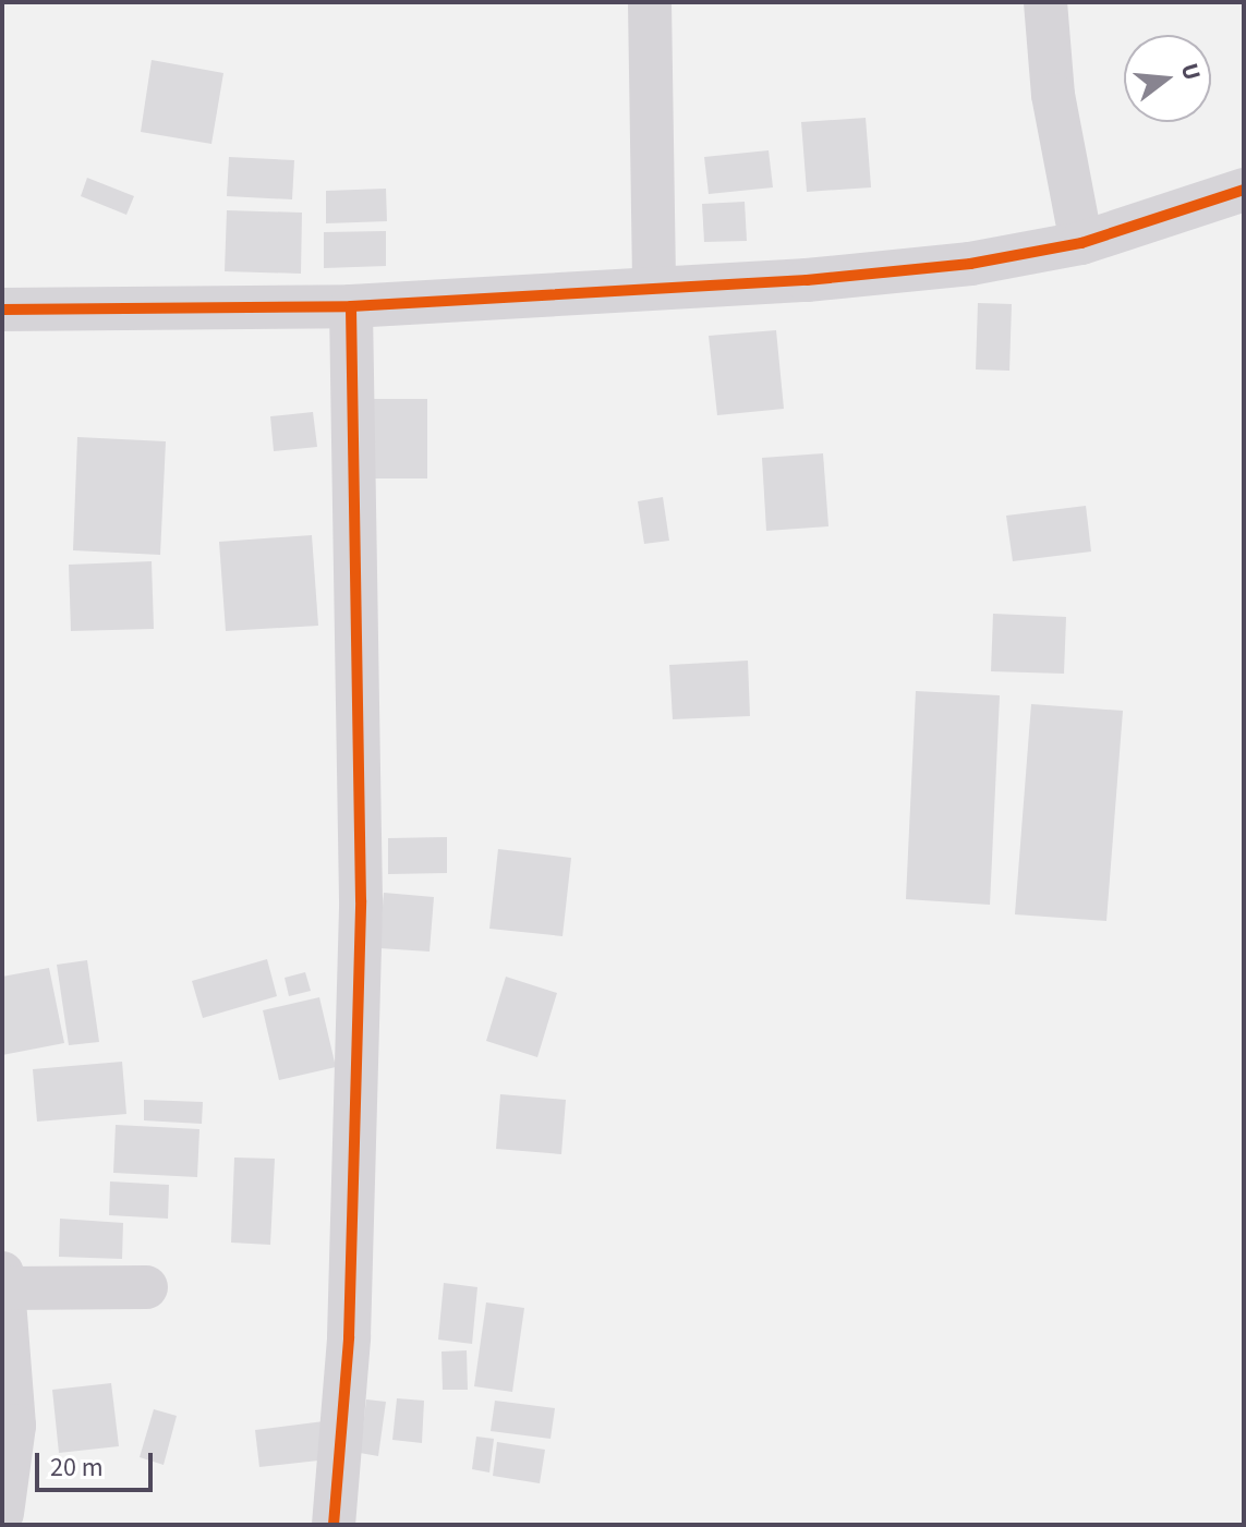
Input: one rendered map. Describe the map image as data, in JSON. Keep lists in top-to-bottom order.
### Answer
{
  "scale_bar": "20 m",
  "north": "right"
}
